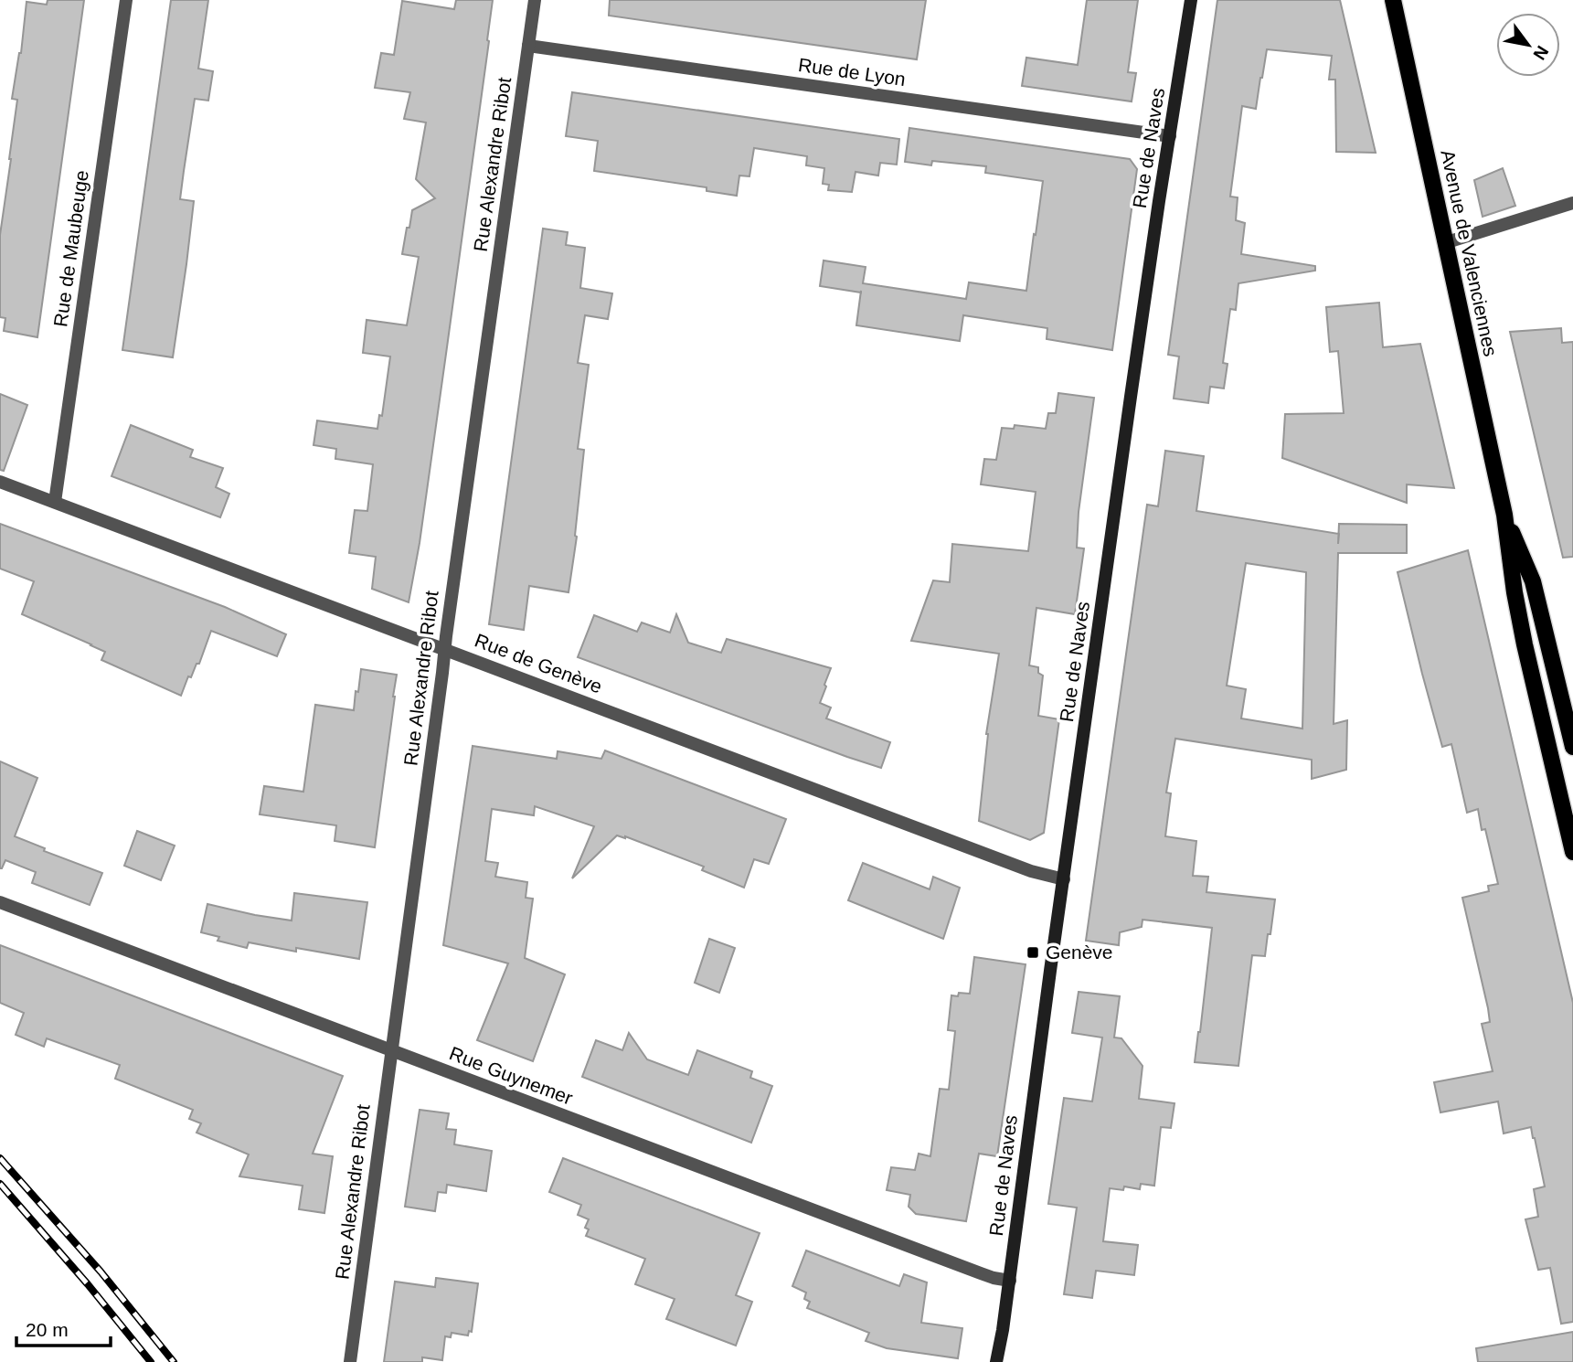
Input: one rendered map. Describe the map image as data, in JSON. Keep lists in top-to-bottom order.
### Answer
{
  "streets": {
    "main road": ["Rue de Naves", "Avenue de Valenciennes"],
    "street": [
      "Rue de Lyon",
      "Rue Alexandre Ribot",
      "Rue de Maubeuge",
      "Rue de Genève",
      "Rue Guynemer"
    ]
  },
  "crossings": [
    ["Rue de Lyon", "Rue de Naves"],
    ["Rue de Lyon", "Rue Alexandre Ribot"],
    ["Rue de Naves", "Rue de Genève"],
    ["Rue de Naves", "Rue Guynemer"],
    ["Rue Alexandre Ribot", "Rue de Genève"],
    ["Rue Alexandre Ribot", "Rue Guynemer"],
    ["Rue de Maubeuge", "Rue de Genève"]
  ],
  "places": {
    "transit": ["Genève"]
  },
  "scale_bar": "20 m",
  "north": "bottom right"
}
